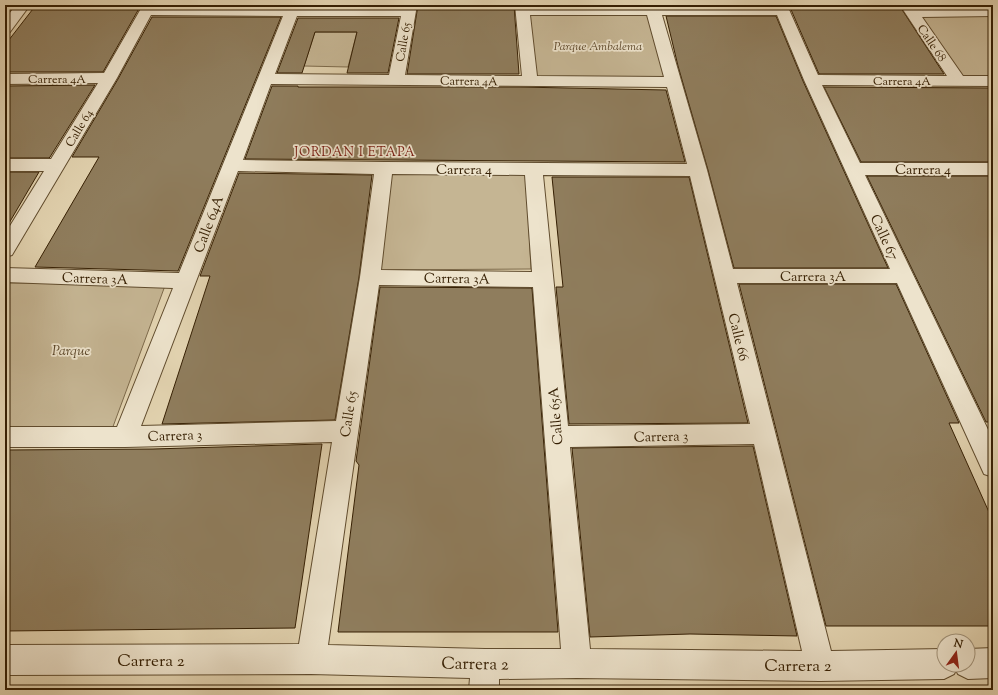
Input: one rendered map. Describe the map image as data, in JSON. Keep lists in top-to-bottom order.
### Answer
{
  "streets": {
    "street": [
      "Calle 65",
      "Calle 68",
      "Carrera 4A",
      "Calle 64",
      "Carrera 4",
      "Calle 64A",
      "Calle 67",
      "Carrera 3A",
      "Calle 66",
      "Calle 65A",
      "Carrera 3",
      "Carrera 2"
    ]
  },
  "crossings": [
    ["Calle 65", "Carrera 4A"],
    ["Calle 65", "Carrera 4"],
    ["Calle 65", "Carrera 3A"],
    ["Calle 65", "Carrera 3"],
    ["Calle 65", "Carrera 2"],
    ["Calle 68", "Carrera 4A"],
    ["Carrera 4A", "Calle 64"],
    ["Carrera 4A", "Calle 64A"],
    ["Carrera 4A", "Calle 67"],
    ["Carrera 4A", "Calle 66"],
    ["Carrera 4", "Calle 64A"],
    ["Carrera 4", "Calle 67"],
    ["Carrera 4", "Calle 66"],
    ["Carrera 4", "Calle 65A"],
    ["Calle 64A", "Carrera 3A"],
    ["Calle 64A", "Carrera 3"],
    ["Calle 67", "Carrera 3A"],
    ["Carrera 3A", "Calle 66"],
    ["Carrera 3A", "Calle 65A"],
    ["Calle 66", "Carrera 3"],
    ["Calle 66", "Carrera 2"],
    ["Calle 65A", "Carrera 3"],
    ["Calle 65A", "Carrera 2"]
  ],
  "districts": ["JORDAN I ETAPA"],
  "parks": ["Parque Ambalema", "Parque"],
  "north": "top"
}
